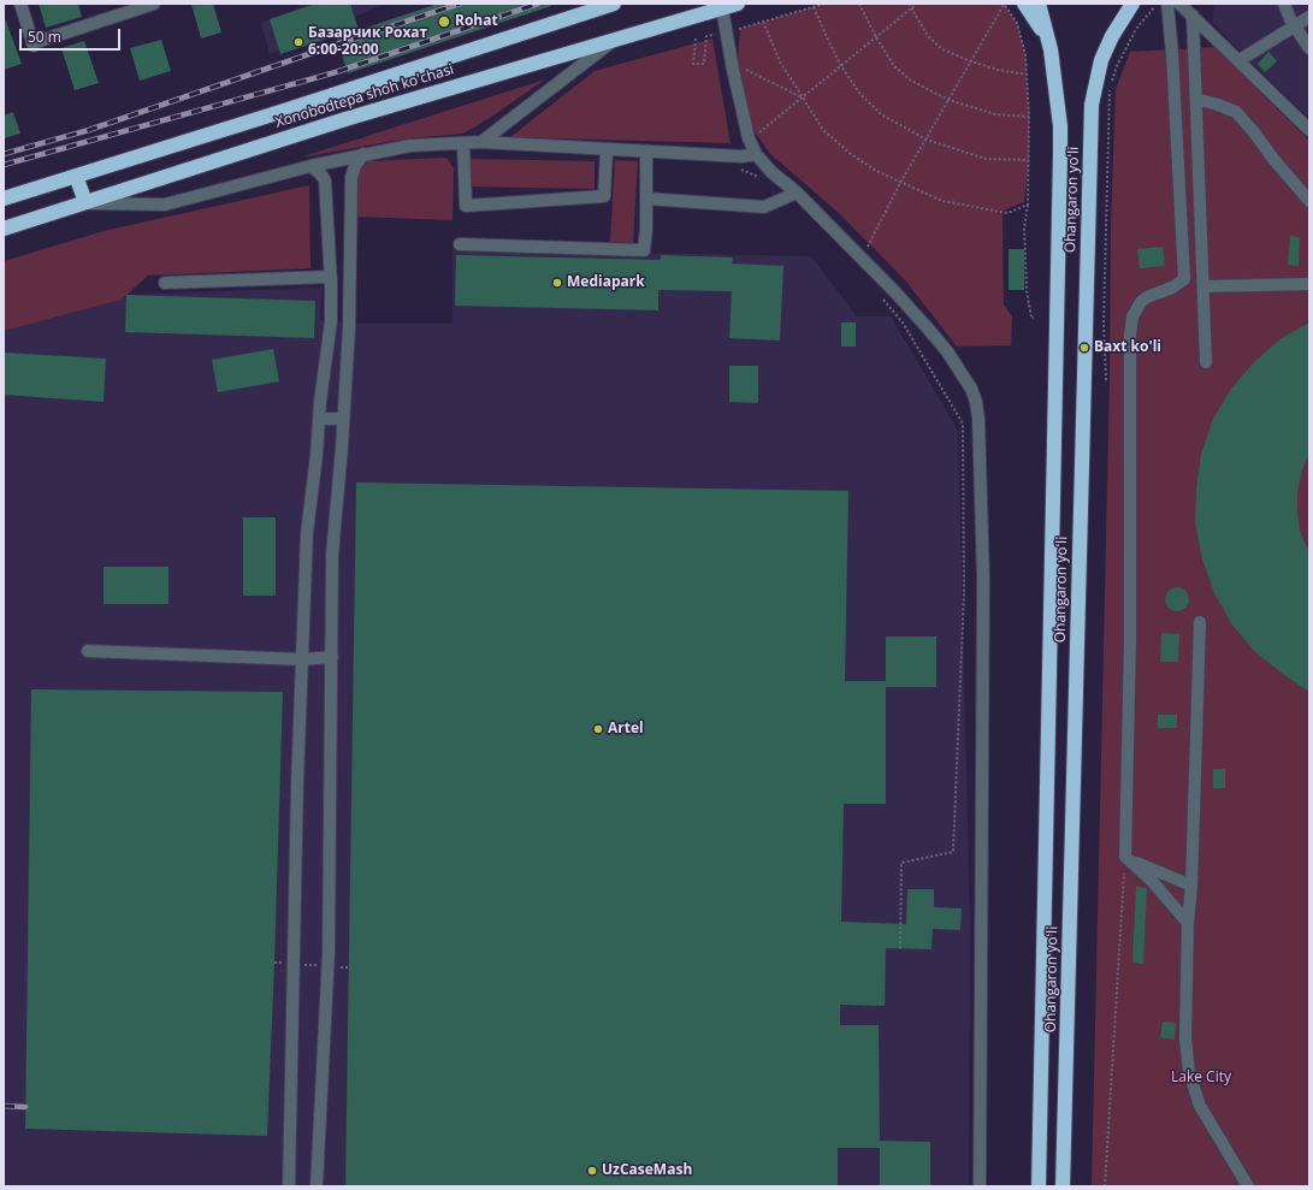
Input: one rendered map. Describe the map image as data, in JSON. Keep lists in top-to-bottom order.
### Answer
{
  "streets": {
    "highway": ["Xonobodtepa shoh ko'chasi", "Ohangaron yoʻli"]
  },
  "parks": ["Lake City"],
  "places": [
    "Rohat",
    "Базарчик Рохат 6:00-20:00",
    "Mediapark",
    "Baxt ko'li",
    "Artel",
    "UzCaseMash"
  ],
  "scale_bar": "50 m"
}
